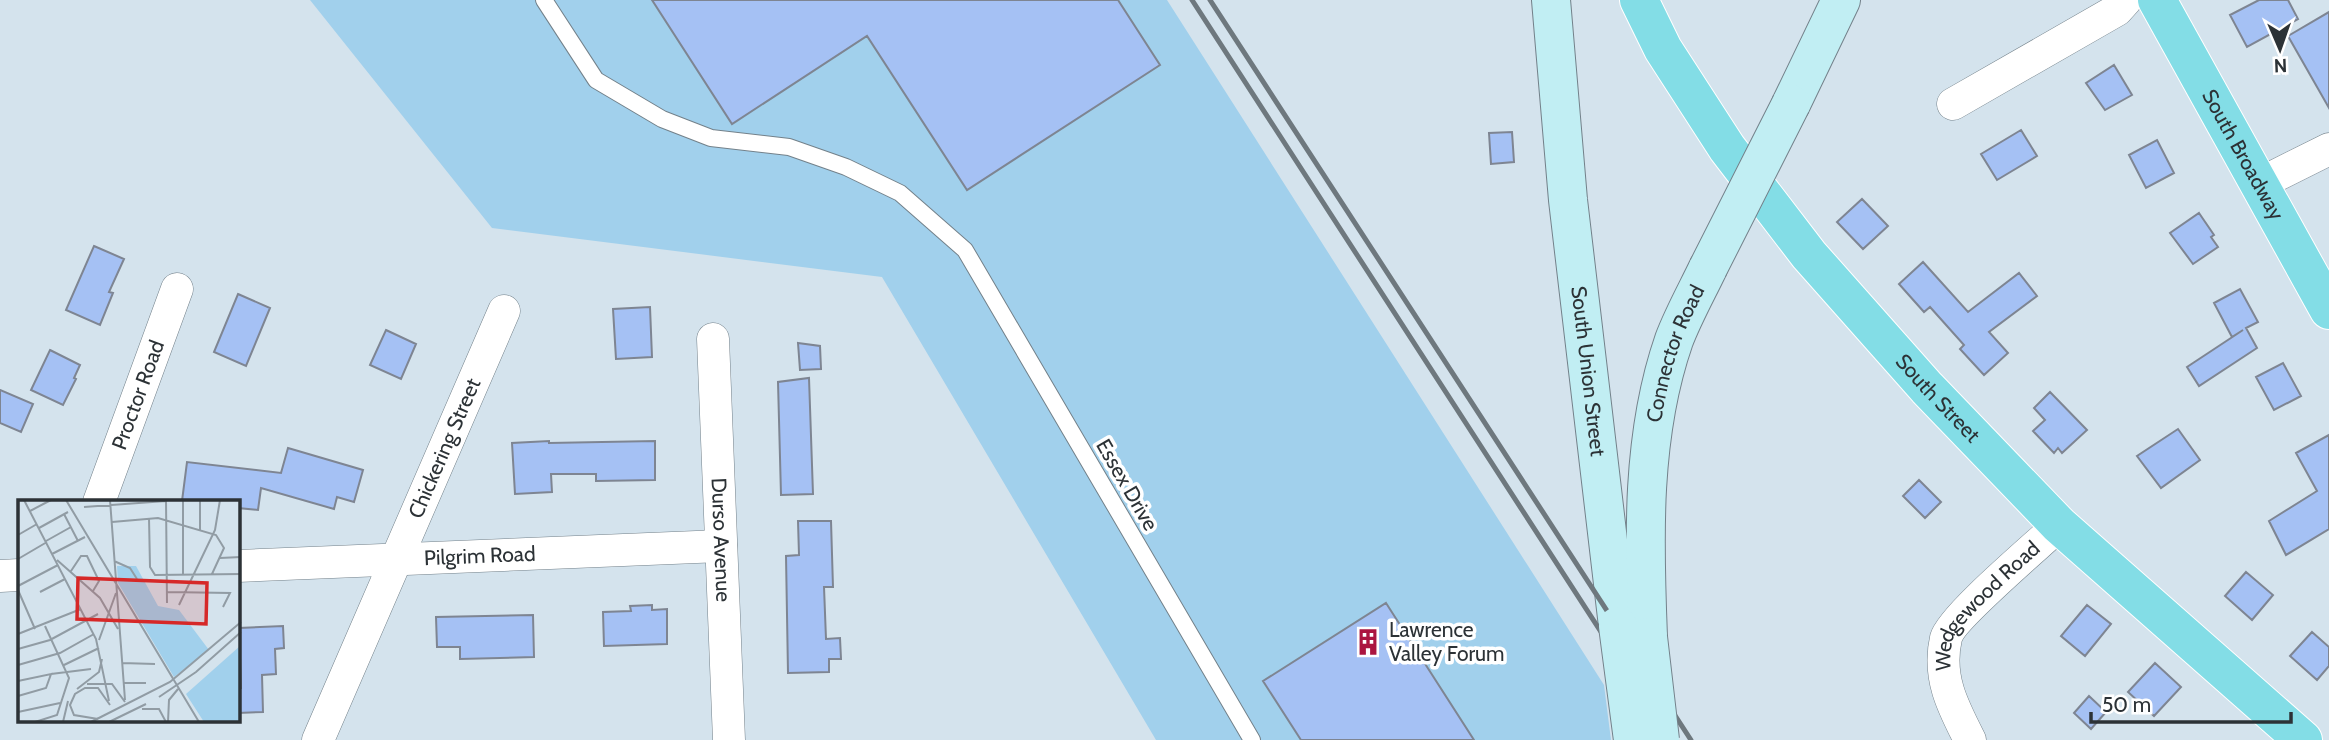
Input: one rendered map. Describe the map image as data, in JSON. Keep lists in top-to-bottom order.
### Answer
{
  "streets": {
    "main road": [
      "South Broadway",
      "Connector Road",
      "South Union Street",
      "South Street"
    ],
    "street": [
      "Proctor Road",
      "Chickering Street",
      "Durso Avenue",
      "Pilgrim Road",
      "Wedgewood Road"
    ],
    "lane": ["Essex Drive"]
  },
  "crossings": [
    ["Connector Road", "South Union Street"],
    ["South Street", "Wedgewood Road"],
    ["Chickering Street", "Pilgrim Road"],
    ["Durso Avenue", "Pilgrim Road"]
  ],
  "places": {
    "building": ["Lawrence Valley Forum"]
  },
  "scale_bar": "50 m",
  "north": "bottom"
}
